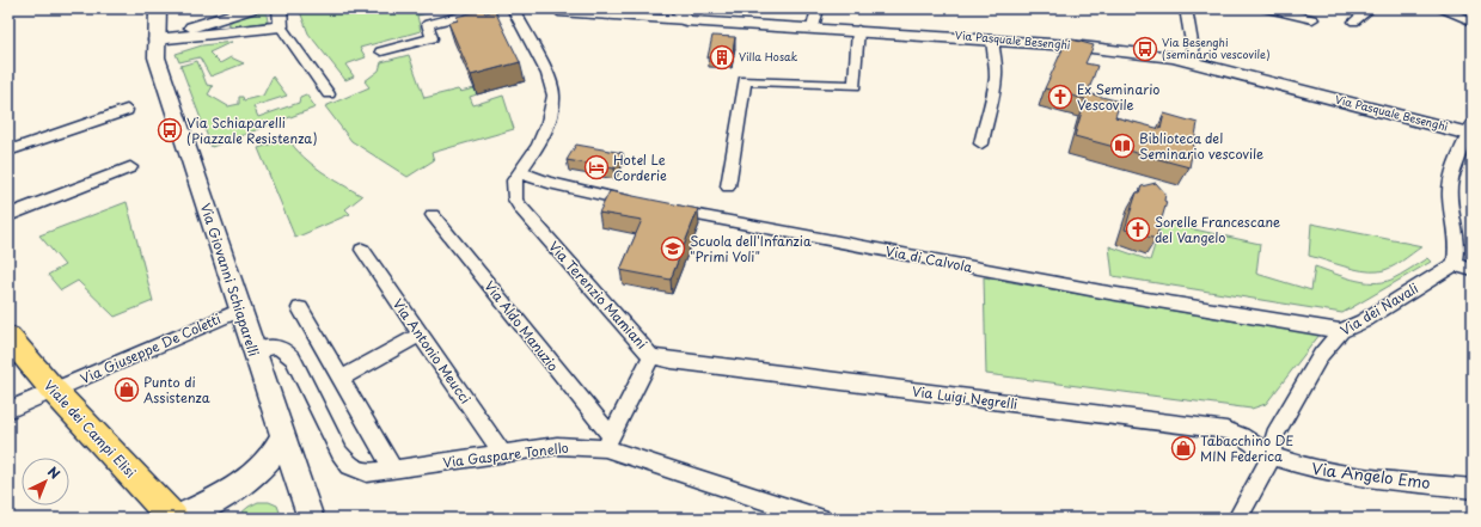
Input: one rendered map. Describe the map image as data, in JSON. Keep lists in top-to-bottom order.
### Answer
{
  "streets": {
    "main road": ["Via Giovanni Schiaparelli", "Viale dei Campi Elisi"],
    "street": [
      "Via Pasquale Besenghi",
      "Via di Calvola",
      "Via Terenzio Mamiani",
      "Via dei Navali",
      "Via Aldo Manuzio",
      "Via Giuseppe De Coletti",
      "Via Antonio Meucci",
      "Via Luigi Negrelli",
      "Via Gaspare Tonello",
      "Via Angelo Emo"
    ]
  },
  "crossings": [
    ["Via di Calvola", "Via dei Navali"],
    ["Via Giovanni Schiaparelli", "Via Giuseppe De Coletti"],
    ["Via Giovanni Schiaparelli", "Via Gaspare Tonello"],
    ["Via Terenzio Mamiani", "Via Aldo Manuzio"],
    ["Via Terenzio Mamiani", "Via Luigi Negrelli"],
    ["Via Terenzio Mamiani", "Via Gaspare Tonello"],
    ["Via dei Navali", "Via Luigi Negrelli"],
    ["Via dei Navali", "Via Angelo Emo"],
    ["Via Aldo Manuzio", "Via Gaspare Tonello"],
    ["Via Giuseppe De Coletti", "Viale dei Campi Elisi"],
    ["Via Antonio Meucci", "Via Gaspare Tonello"],
    ["Via Luigi Negrelli", "Via Angelo Emo"]
  ],
  "places": {
    "bus stop": ["Via Besenghi (seminario vescovile)", "Via Schiaparelli (Piazzale Resistenza)"],
    "building": ["Villa Hosak"],
    "church": ["Ex Seminario Vescovile", "Sorelle Francescane del Vangelo"],
    "library": ["Biblioteca del Seminario vescovile"],
    "hotel": ["Hotel Le Corderie"],
    "school or university": ["Scuola dell'Infanzia \"Primi Voli\""],
    "shop": ["Punto di Assistenza", "Tabacchino DE MIN Federica"]
  },
  "north": "top right"
}
